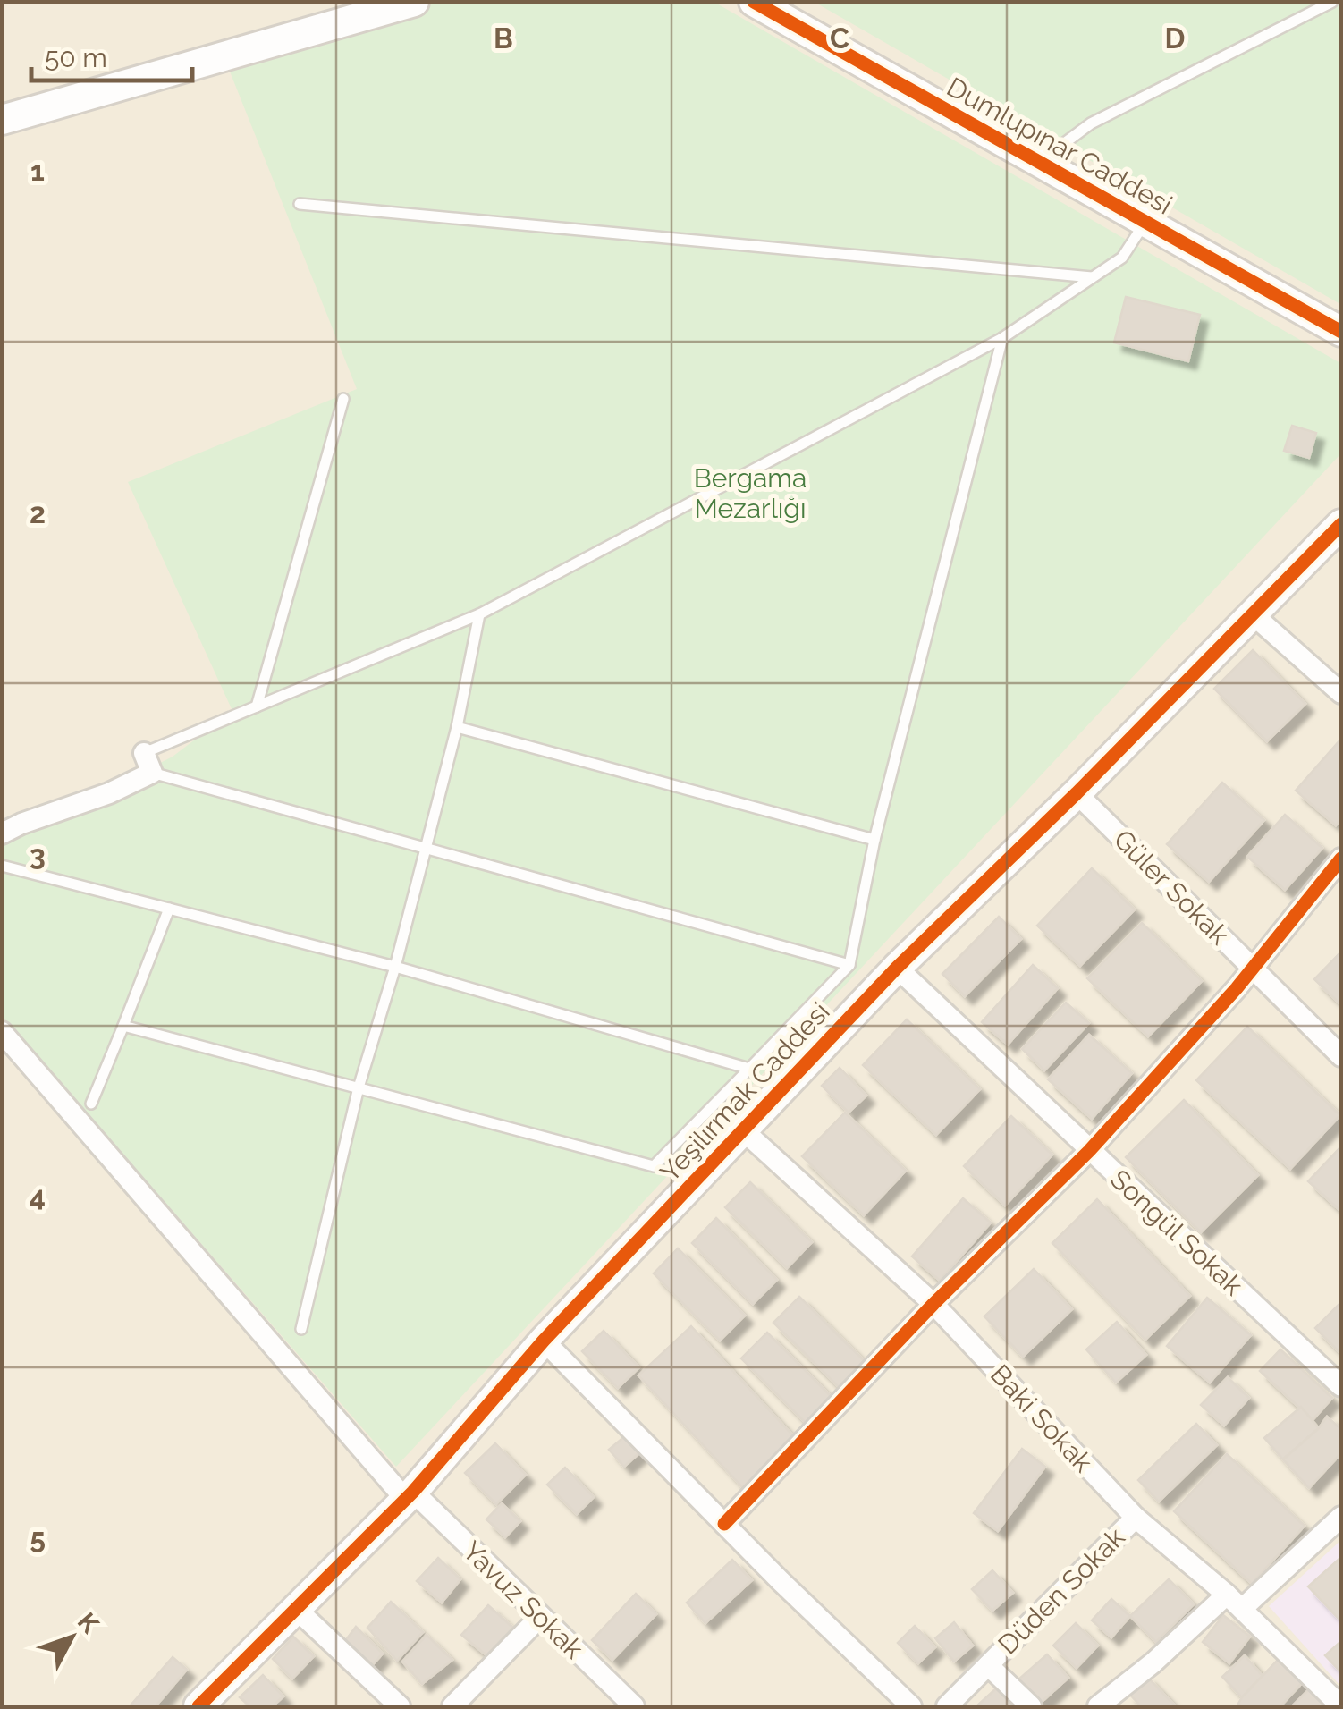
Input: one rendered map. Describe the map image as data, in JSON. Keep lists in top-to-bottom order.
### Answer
{
  "streets": {
    "street": [
      "Dumlupınar Caddesi",
      "Güler Sokak",
      "Yeşilırmak Caddesi",
      "Songül Sokak",
      "Baki Sokak",
      "Düden Sokak",
      "Yavuz Sokak"
    ]
  },
  "crossings": [
    ["Güler Sokak", "Yeşilırmak Caddesi"],
    ["Yeşilırmak Caddesi", "Songül Sokak"],
    ["Yeşilırmak Caddesi", "Baki Sokak"],
    ["Yeşilırmak Caddesi", "Yavuz Sokak"],
    ["Baki Sokak", "Düden Sokak"]
  ],
  "parks": ["Bergama Mezarlığı"],
  "scale_bar": "50 m",
  "north": "top right",
  "grid": {
    "columns": ["B", "C", "D"],
    "rows": [
      "1",
      "2",
      "3",
      "4",
      "5"
    ]
  }
}
